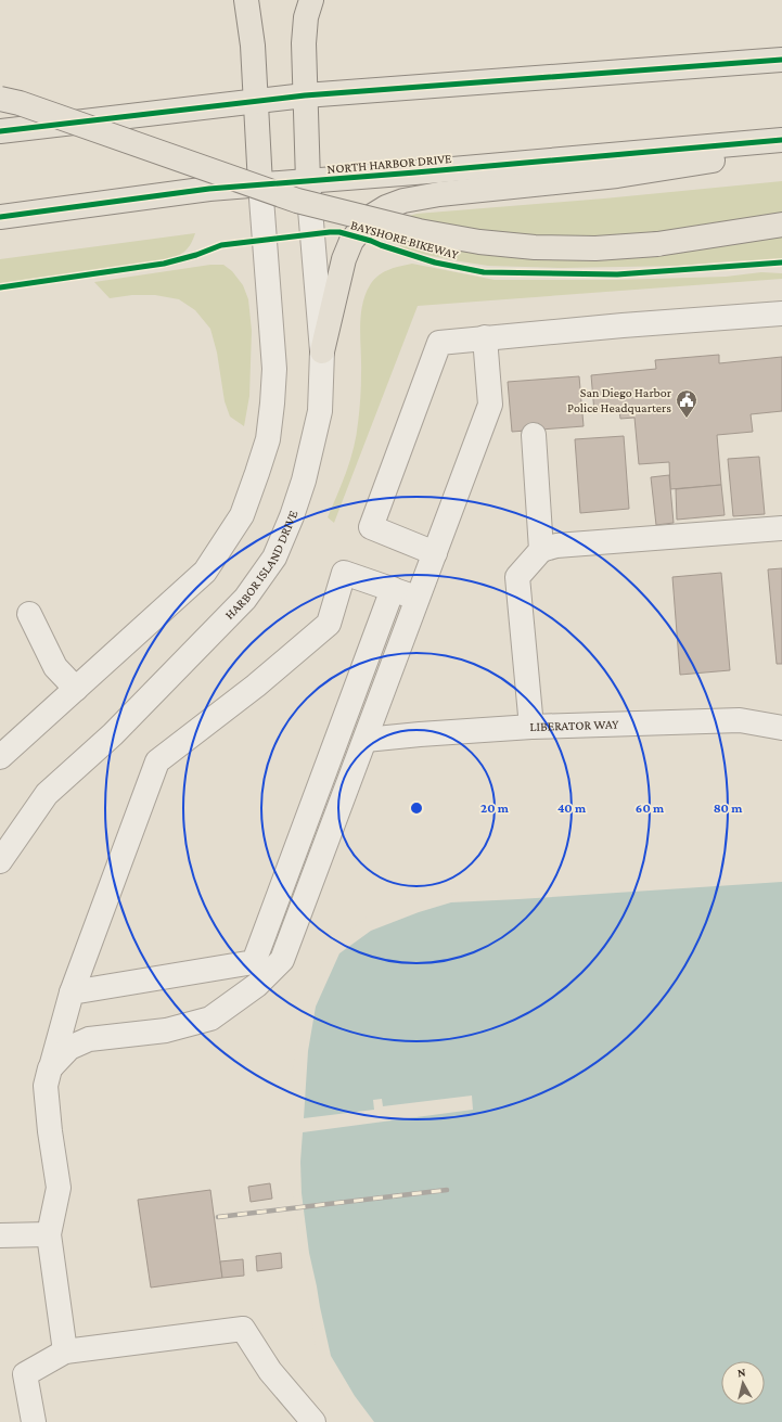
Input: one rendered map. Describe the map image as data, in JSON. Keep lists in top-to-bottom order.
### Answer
{
  "streets": {
    "main road": ["NORTH HARBOR DRIVE"],
    "street": ["HARBOR ISLAND DRIVE", "LIBERATOR WAY"],
    "cycle path": ["BAYSHORE BIKEWAY"]
  },
  "crossings": [
    ["NORTH HARBOR DRIVE", "HARBOR ISLAND DRIVE"]
  ],
  "places": {
    "public building": ["San Diego Harbor Police Headquarters"]
  },
  "north": "top",
  "rings": [
    "20 m",
    "40 m",
    "60 m",
    "80 m"
  ]
}
